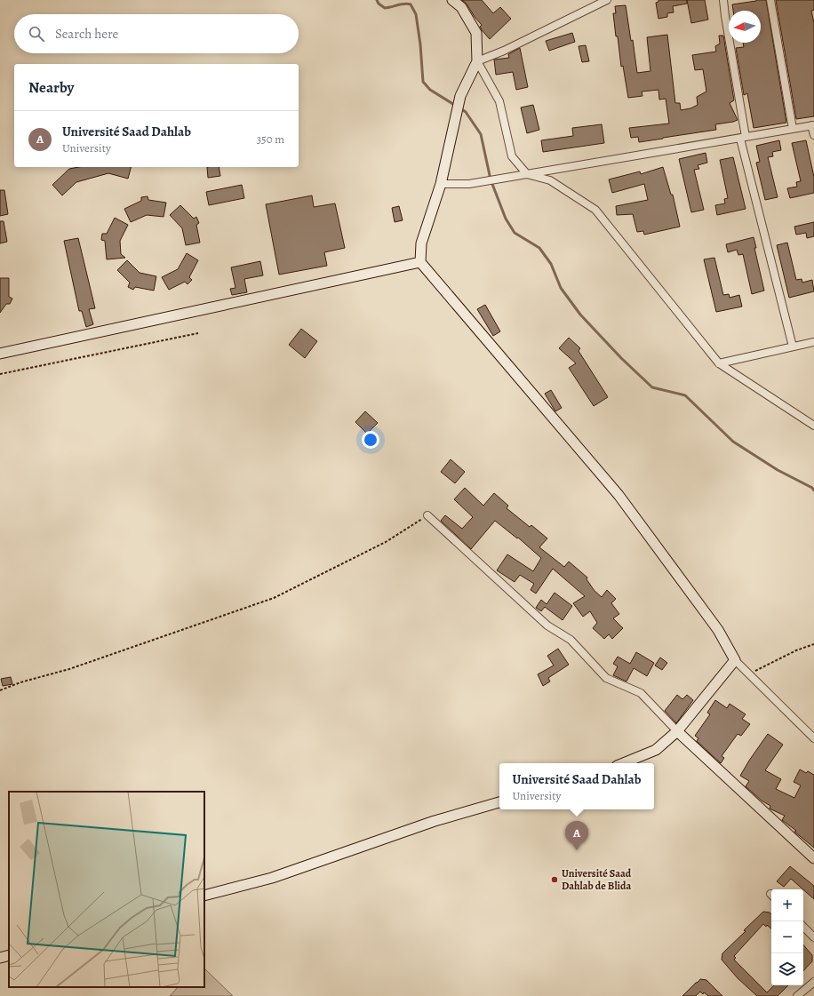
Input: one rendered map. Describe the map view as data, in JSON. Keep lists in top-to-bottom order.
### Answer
{
  "places": ["Université Saad Dahlab de Blida"],
  "north": "left",
  "page": {
    "search": "Search here",
    "heading": "Nearby",
    "list": [
      {
        "mark": "A",
        "name": "Université Saad Dahlab",
        "note": "University",
        "value": "350 m"
      }
    ],
    "popup": ["Université Saad Dahlab", "University"],
    "pins": "A",
    "map_buttons": ["+", "−"]
  }
}
